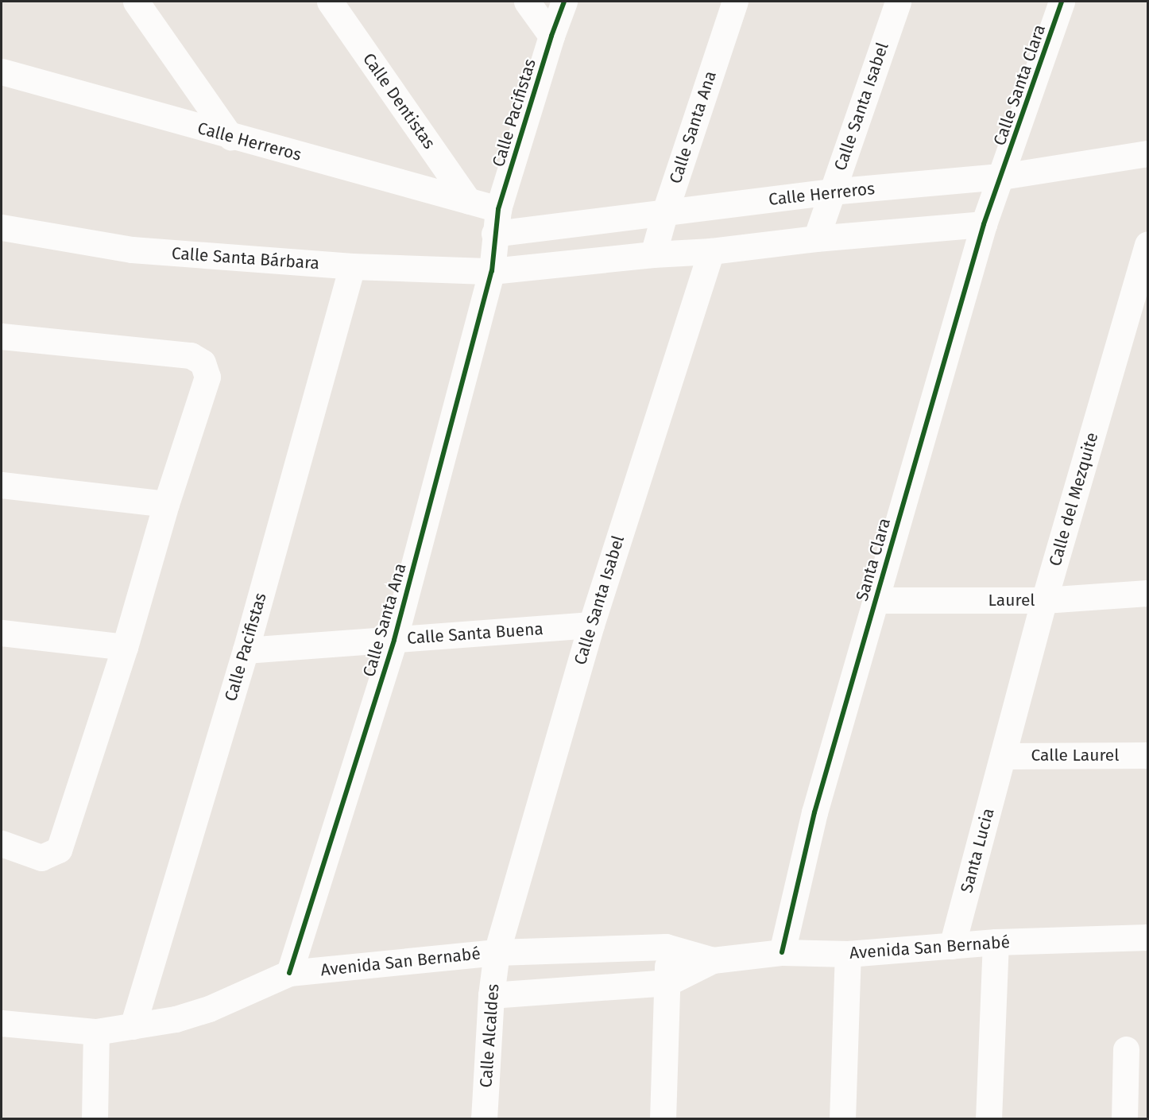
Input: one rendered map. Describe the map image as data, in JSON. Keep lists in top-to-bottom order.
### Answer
{
  "streets": {
    "street": [
      "Calle Santa Clara",
      "Calle Dentistas",
      "Calle Santa Isabel",
      "Calle Pacifistas",
      "Calle Santa Ana",
      "Calle Herreros",
      "Calle Santa Bárbara",
      "Calle del Mezquite",
      "Santa Clara",
      "Laurel",
      "Calle Santa Buena",
      "Calle Laurel",
      "Santa Lucia",
      "Avenida San Bernabé",
      "Calle Alcaldes"
    ]
  },
  "crossings": [
    ["Calle Santa Clara", "Calle Herreros"],
    ["Calle Santa Clara", "Santa Clara"],
    ["Calle Dentistas", "Calle Herreros"],
    ["Calle Santa Isabel", "Calle Herreros"],
    ["Calle Santa Isabel", "Calle Santa Buena"],
    ["Calle Santa Isabel", "Avenida San Bernabé"],
    ["Calle Santa Isabel", "Calle Alcaldes"],
    ["Calle Pacifistas", "Calle Santa Ana"],
    ["Calle Pacifistas", "Calle Herreros"],
    ["Calle Pacifistas", "Calle Santa Bárbara"],
    ["Calle Pacifistas", "Calle Santa Buena"],
    ["Calle Pacifistas", "Avenida San Bernabé"],
    ["Calle Santa Ana", "Calle Herreros"],
    ["Calle Santa Ana", "Calle Santa Bárbara"],
    ["Calle Santa Ana", "Calle Santa Buena"],
    ["Calle Santa Ana", "Avenida San Bernabé"],
    ["Calle Herreros", "Santa Clara"],
    ["Calle del Mezquite", "Laurel"],
    ["Calle del Mezquite", "Calle Laurel"],
    ["Calle del Mezquite", "Santa Lucia"],
    ["Santa Clara", "Laurel"],
    ["Santa Clara", "Avenida San Bernabé"],
    ["Calle Laurel", "Santa Lucia"],
    ["Santa Lucia", "Avenida San Bernabé"],
    ["Avenida San Bernabé", "Calle Alcaldes"]
  ]
}
